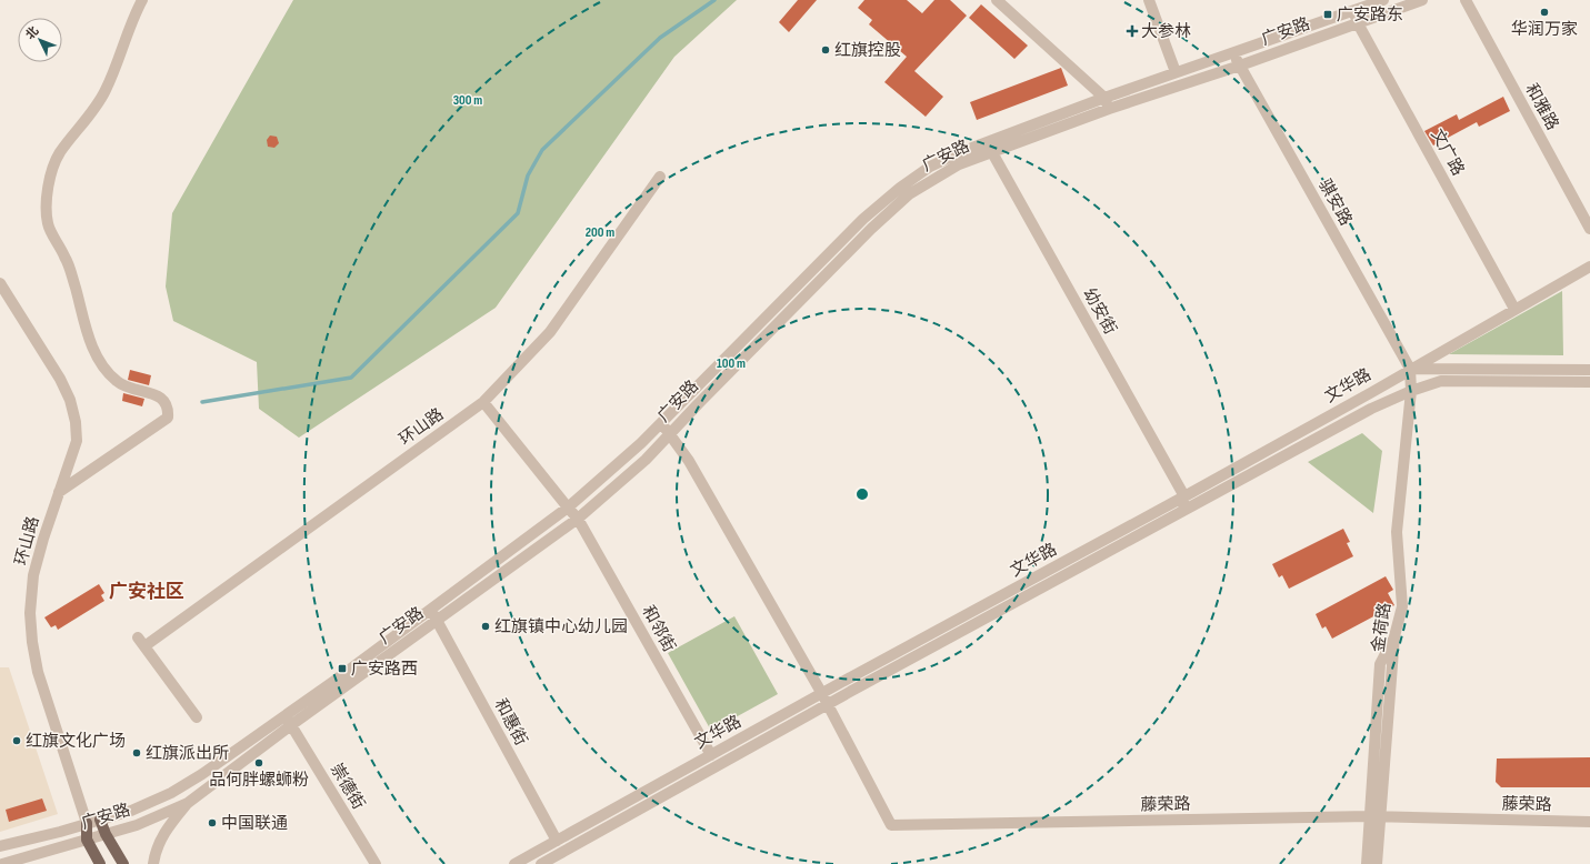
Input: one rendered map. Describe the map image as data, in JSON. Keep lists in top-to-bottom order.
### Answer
{
  "streets": {
    "street": [
      "广安路",
      "和雅路",
      "文广路",
      "骐安路",
      "幼安街",
      "文华路",
      "环山路",
      "金荷路",
      "和邻街",
      "和惠街",
      "崇德街",
      "藤荣路"
    ]
  },
  "crossings": [
    ["广安路", "文广路"],
    ["广安路", "骐安路"],
    ["广安路", "幼安街"],
    ["广安路", "环山路"],
    ["广安路", "和邻街"],
    ["广安路", "和惠街"],
    ["广安路", "崇德街"],
    ["广安路", "藤荣路"],
    ["文广路", "文华路"],
    ["骐安路", "文华路"],
    ["骐安路", "金荷路"],
    ["幼安街", "文华路"],
    ["文华路", "金荷路"],
    ["文华路", "和邻街"],
    ["文华路", "和惠街"],
    ["文华路", "藤荣路"],
    ["环山路", "和邻街"],
    ["金荷路", "藤荣路"]
  ],
  "districts": ["广安社区"],
  "places": {
    "other": [
      "华润万家",
      "红旗控股",
      "红旗镇中心幼儿园",
      "红旗文化广场",
      "红旗派出所",
      "品何胖螺蛳粉",
      "中国联通"
    ],
    "transit": ["广安路东", "广安路西"],
    "health": ["大参林"]
  },
  "north": "top left",
  "rings": ["300 m", "200 m", "100 m"]
}
